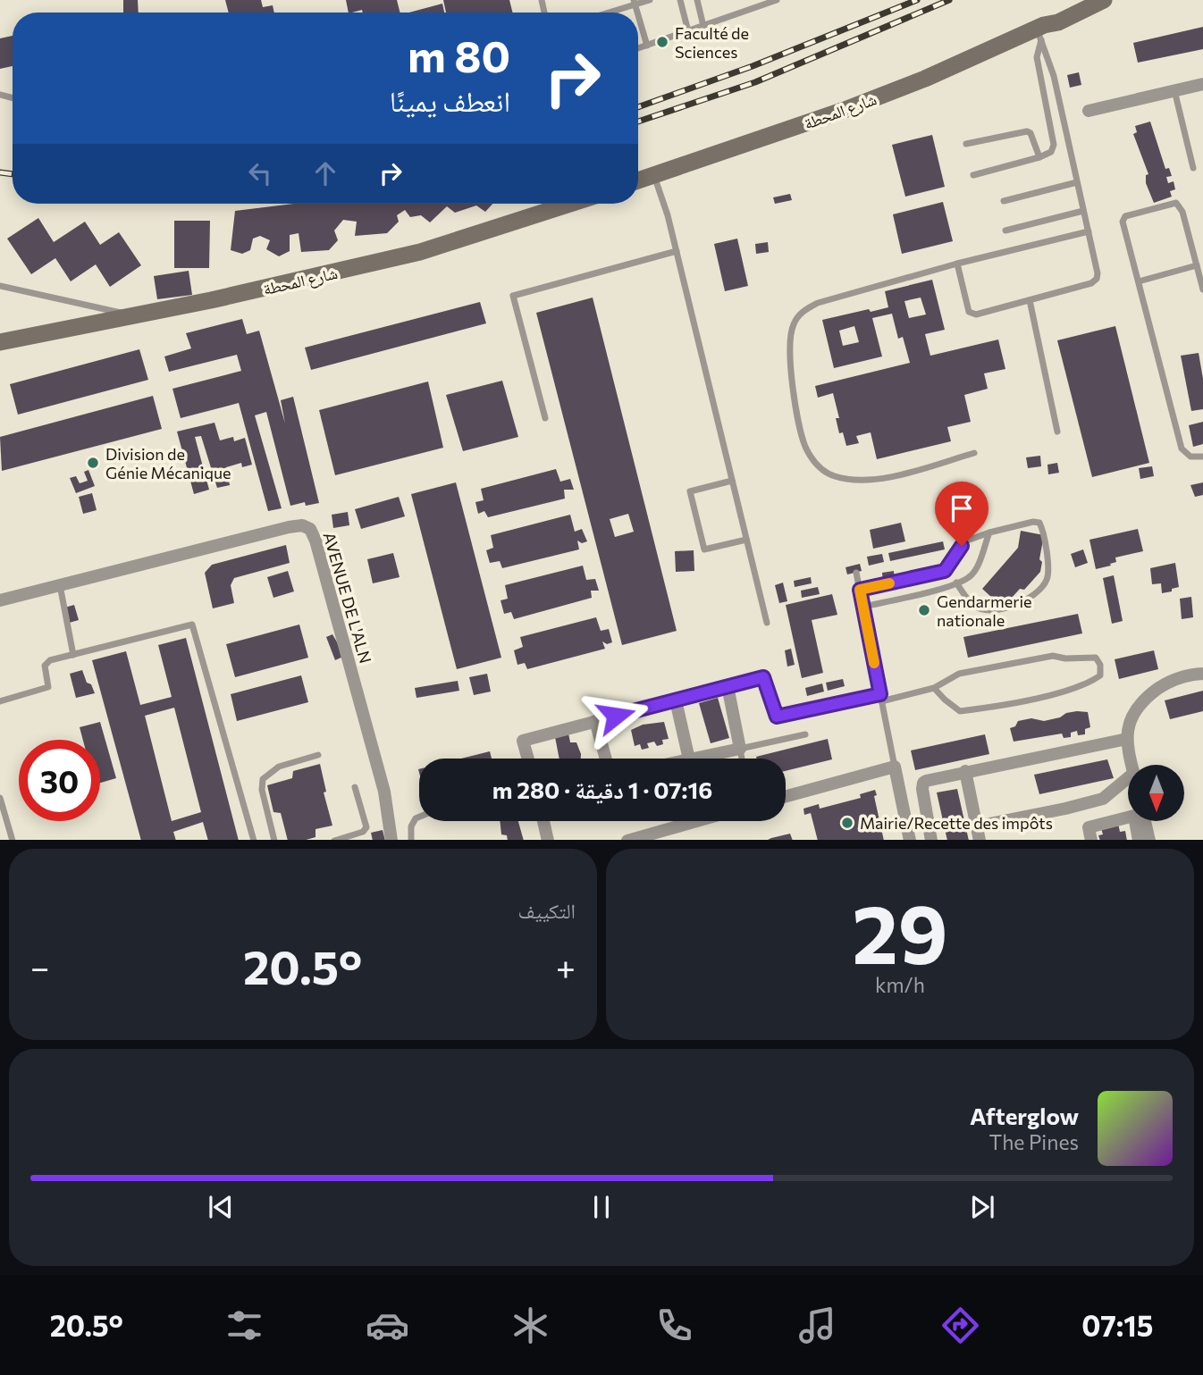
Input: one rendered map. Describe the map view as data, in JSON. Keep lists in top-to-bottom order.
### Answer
{
  "streets": {
    "main road": ["شارع المحطة"],
    "street": ["AVENUE DE L'ALN"]
  },
  "places": [
    "Faculté de Sciences",
    "Division de Génie Mécanique",
    "Gendarmerie nationale",
    "Mairie/Recette des impôts"
  ],
  "north": "bottom",
  "page": {
    "turn": ["80 m", "انعطف يمينًا"],
    "limit": "30",
    "trip": "07:16 · 1 دقيقة · 280 m",
    "tile": [
      ["29", "km/h"],
      "التكييف"
    ],
    "heat": ["−", "20.5°", "+"],
    "song": ["Afterglow", "The Pines"],
    "tabs": ["07:15", "20.5°"]
  }
}
